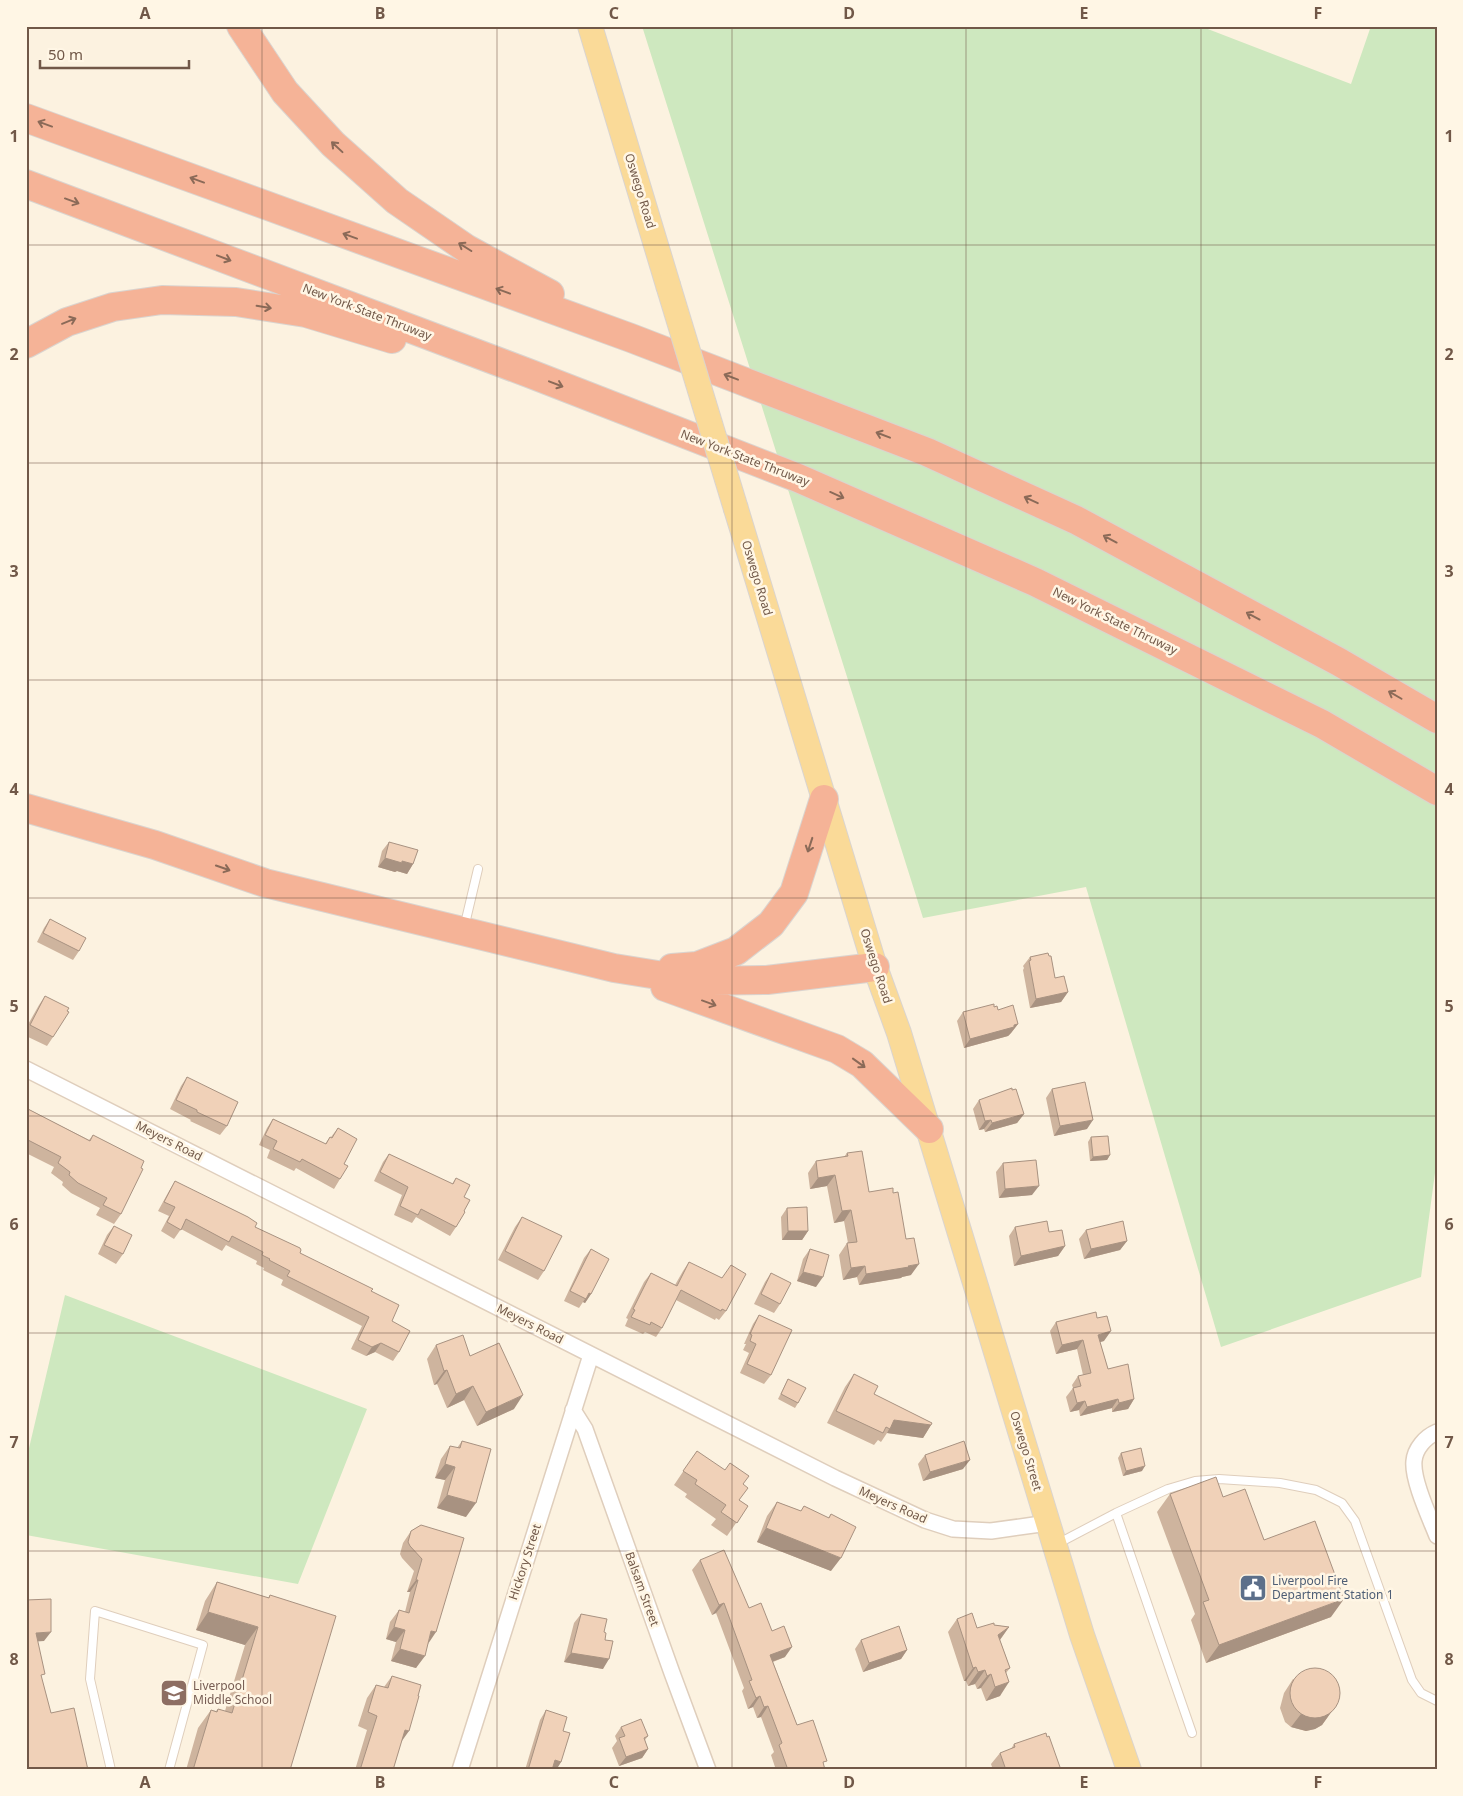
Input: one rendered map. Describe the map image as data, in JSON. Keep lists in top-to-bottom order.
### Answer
{
  "streets": {
    "highway": ["New York State Thruway"],
    "main road": ["Oswego Road", "Oswego Street"],
    "street": ["Meyers Road", "Hickory Street", "Balsam Street"]
  },
  "crossings": [
    ["Oswego Road", "Oswego Street"],
    ["Meyers Road", "Oswego Street"],
    ["Meyers Road", "Hickory Street"],
    ["Hickory Street", "Balsam Street"]
  ],
  "places": {
    "public building": ["Liverpool Fire Department Station 1"],
    "school or university": ["Liverpool Middle School"]
  },
  "scale_bar": "50 m",
  "grid": {
    "columns": [
      "A",
      "B",
      "C",
      "D",
      "E",
      "F"
    ],
    "rows": [
      "1",
      "2",
      "3",
      "4",
      "5",
      "6",
      "7",
      "8"
    ]
  }
}
